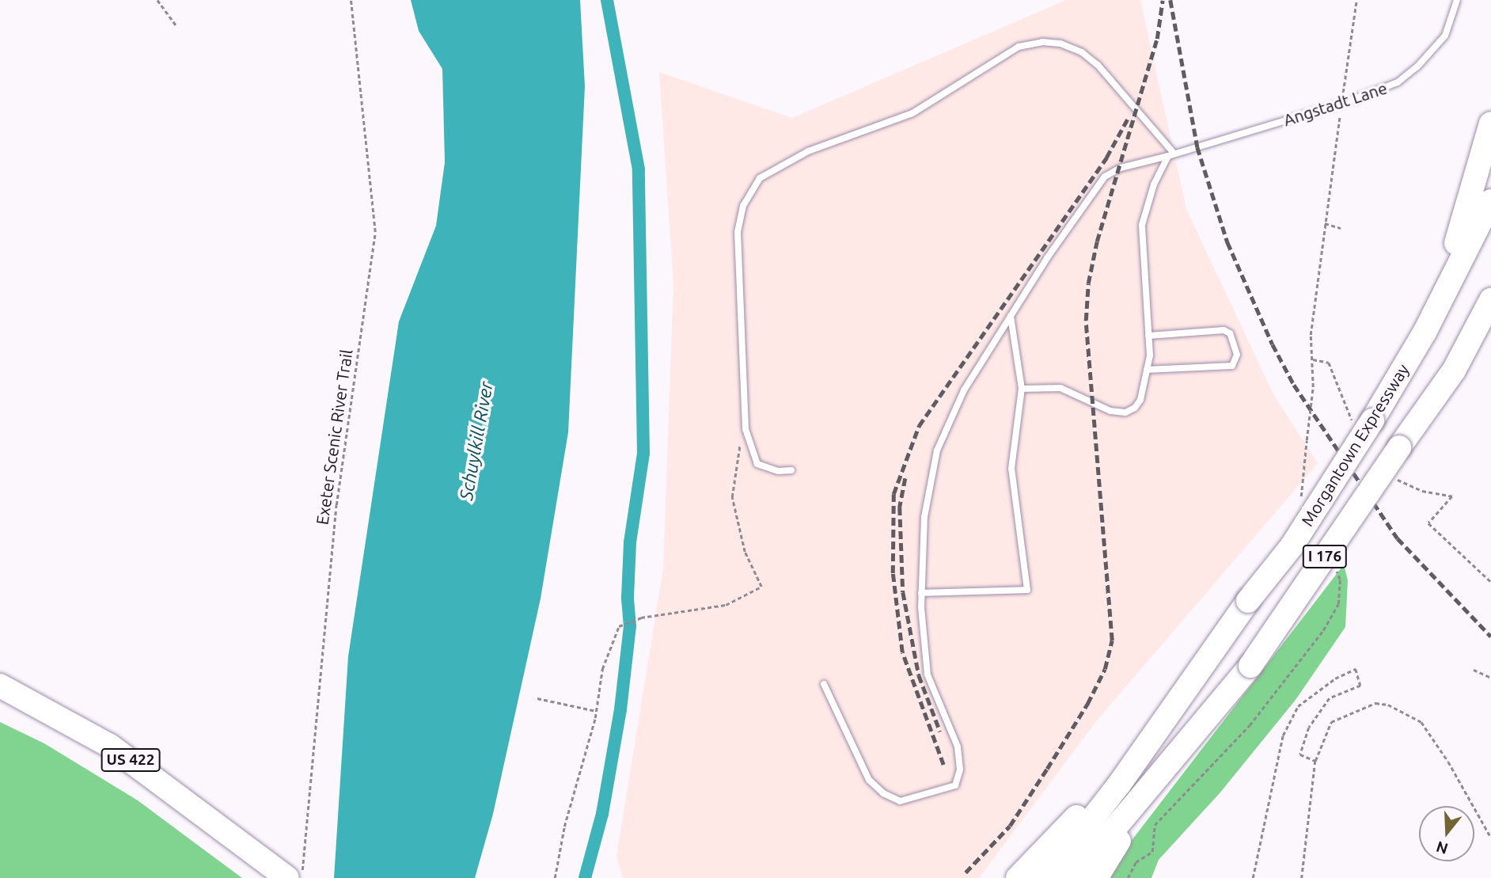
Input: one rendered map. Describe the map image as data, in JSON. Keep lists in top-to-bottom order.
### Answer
{
  "streets": {
    "highway": ["Morgantown Expressway", "I 176", "US 422"],
    "lane": ["Angstadt Lane"],
    "path": ["Exeter Scenic River Trail"]
  },
  "water": ["Schuylkill River"],
  "north": "bottom"
}
